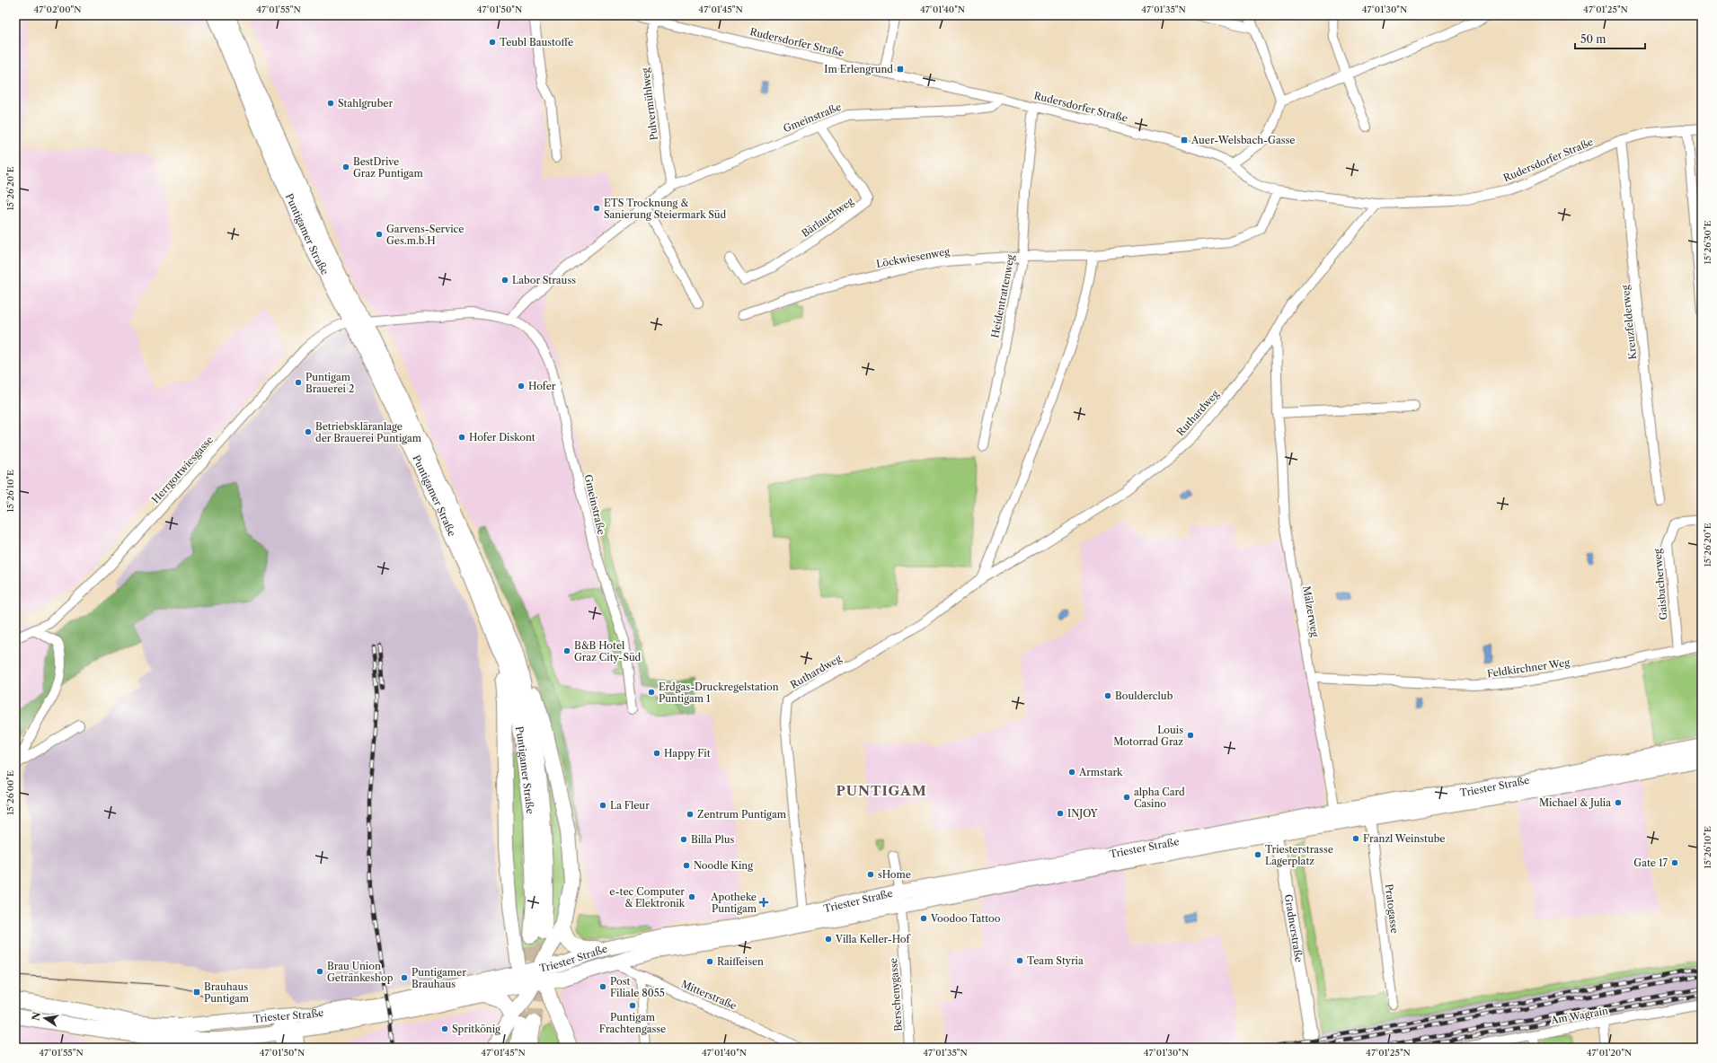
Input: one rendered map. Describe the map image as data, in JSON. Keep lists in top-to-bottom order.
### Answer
{
  "streets": {
    "main road": ["Puntigamer Straße", "Triester Straße", "Gradnerstraße"],
    "street": [
      "Rudersdorfer Straße",
      "Pulvermühlweg",
      "Gmeinstraße",
      "Bärlauchweg",
      "Löckwiesenweg",
      "Heidentrattenweg",
      "Kreuzfelderweg",
      "Ruthardweg",
      "Herrgottwiesgasse",
      "Gaisbacherweg",
      "Mälzerweg",
      "Feldkirchner Weg",
      "Pratogasse",
      "Mitterstraße",
      "Berschenygasse",
      "Am Wagrain"
    ]
  },
  "crossings": [
    ["Rudersdorfer Straße", "Pulvermühlweg"],
    ["Rudersdorfer Straße", "Gmeinstraße"],
    ["Rudersdorfer Straße", "Löckwiesenweg"],
    ["Rudersdorfer Straße", "Heidentrattenweg"],
    ["Rudersdorfer Straße", "Kreuzfelderweg"],
    ["Rudersdorfer Straße", "Ruthardweg"],
    ["Pulvermühlweg", "Gmeinstraße"],
    ["Gmeinstraße", "Bärlauchweg"],
    ["Gmeinstraße", "Puntigamer Straße"],
    ["Gmeinstraße", "Herrgottwiesgasse"],
    ["Puntigamer Straße", "Herrgottwiesgasse"],
    ["Löckwiesenweg", "Heidentrattenweg"],
    ["Ruthardweg", "Mälzerweg"],
    ["Ruthardweg", "Triester Straße"],
    ["Gaisbacherweg", "Feldkirchner Weg"],
    ["Mälzerweg", "Feldkirchner Weg"],
    ["Mälzerweg", "Triester Straße"],
    ["Triester Straße", "Pratogasse"],
    ["Triester Straße", "Gradnerstraße"],
    ["Triester Straße", "Mitterstraße"],
    ["Triester Straße", "Berschenygasse"]
  ],
  "districts": ["PUNTIGAM"],
  "places": {
    "other": [
      "Teubl Baustoffe",
      "Stahlgruber",
      "BestDrive Graz Puntigam",
      "ETS Trocknung & Sanierung Steiermark Süd",
      "Garvens-Service Ges.m.b.H",
      "Labor Strauss",
      "Puntigam Brauerei 2",
      "Hofer",
      "Betriebskläranlage der Brauerei Puntigam",
      "Hofer Diskont",
      "B&B Hotel Graz City-Süd",
      "Erdgas-Druckregelstation Puntigam 1",
      "Boulderclub",
      "Louis Motorrad Graz",
      "Happy Fit",
      "Armstark",
      "alpha Card Casino",
      "Michael & Julia",
      "La Fleur",
      "INJOY",
      "Zentrum Puntigam",
      "Franzl Weinstube",
      "Billa Plus",
      "Triesterstrasse Lagerplatz",
      "Gate 17",
      "Noodle King",
      "sHome",
      "e-tec Computer & Elektronik",
      "Voodoo Tattoo",
      "Villa Keller-Hof",
      "Team Styria",
      "Raiffeisen",
      "Brau Union Getränkeshop",
      "Puntigamer Brauhaus",
      "Post Filiale 8055",
      "Puntigam Frachtengasse",
      "Spritkönig"
    ],
    "transit": ["Im Erlengrund", "Auer-Welsbach-Gasse", "Brauhaus Puntigam"],
    "health": ["Apotheke Puntigam"]
  },
  "scale_bar": "50 m",
  "north": "left",
  "coordinates": [
    "47°02'00\"N",
    "47°01'55\"N",
    "47°01'50\"N",
    "47°01'45\"N",
    "47°01'40\"N",
    "47°01'35\"N",
    "47°01'30\"N",
    "47°01'25\"N",
    "15°26'20\"E",
    "15°26'30\"E",
    "15°26'10\"E",
    "15°26'00\"E",
    "47°01'20\"N"
  ]
}
